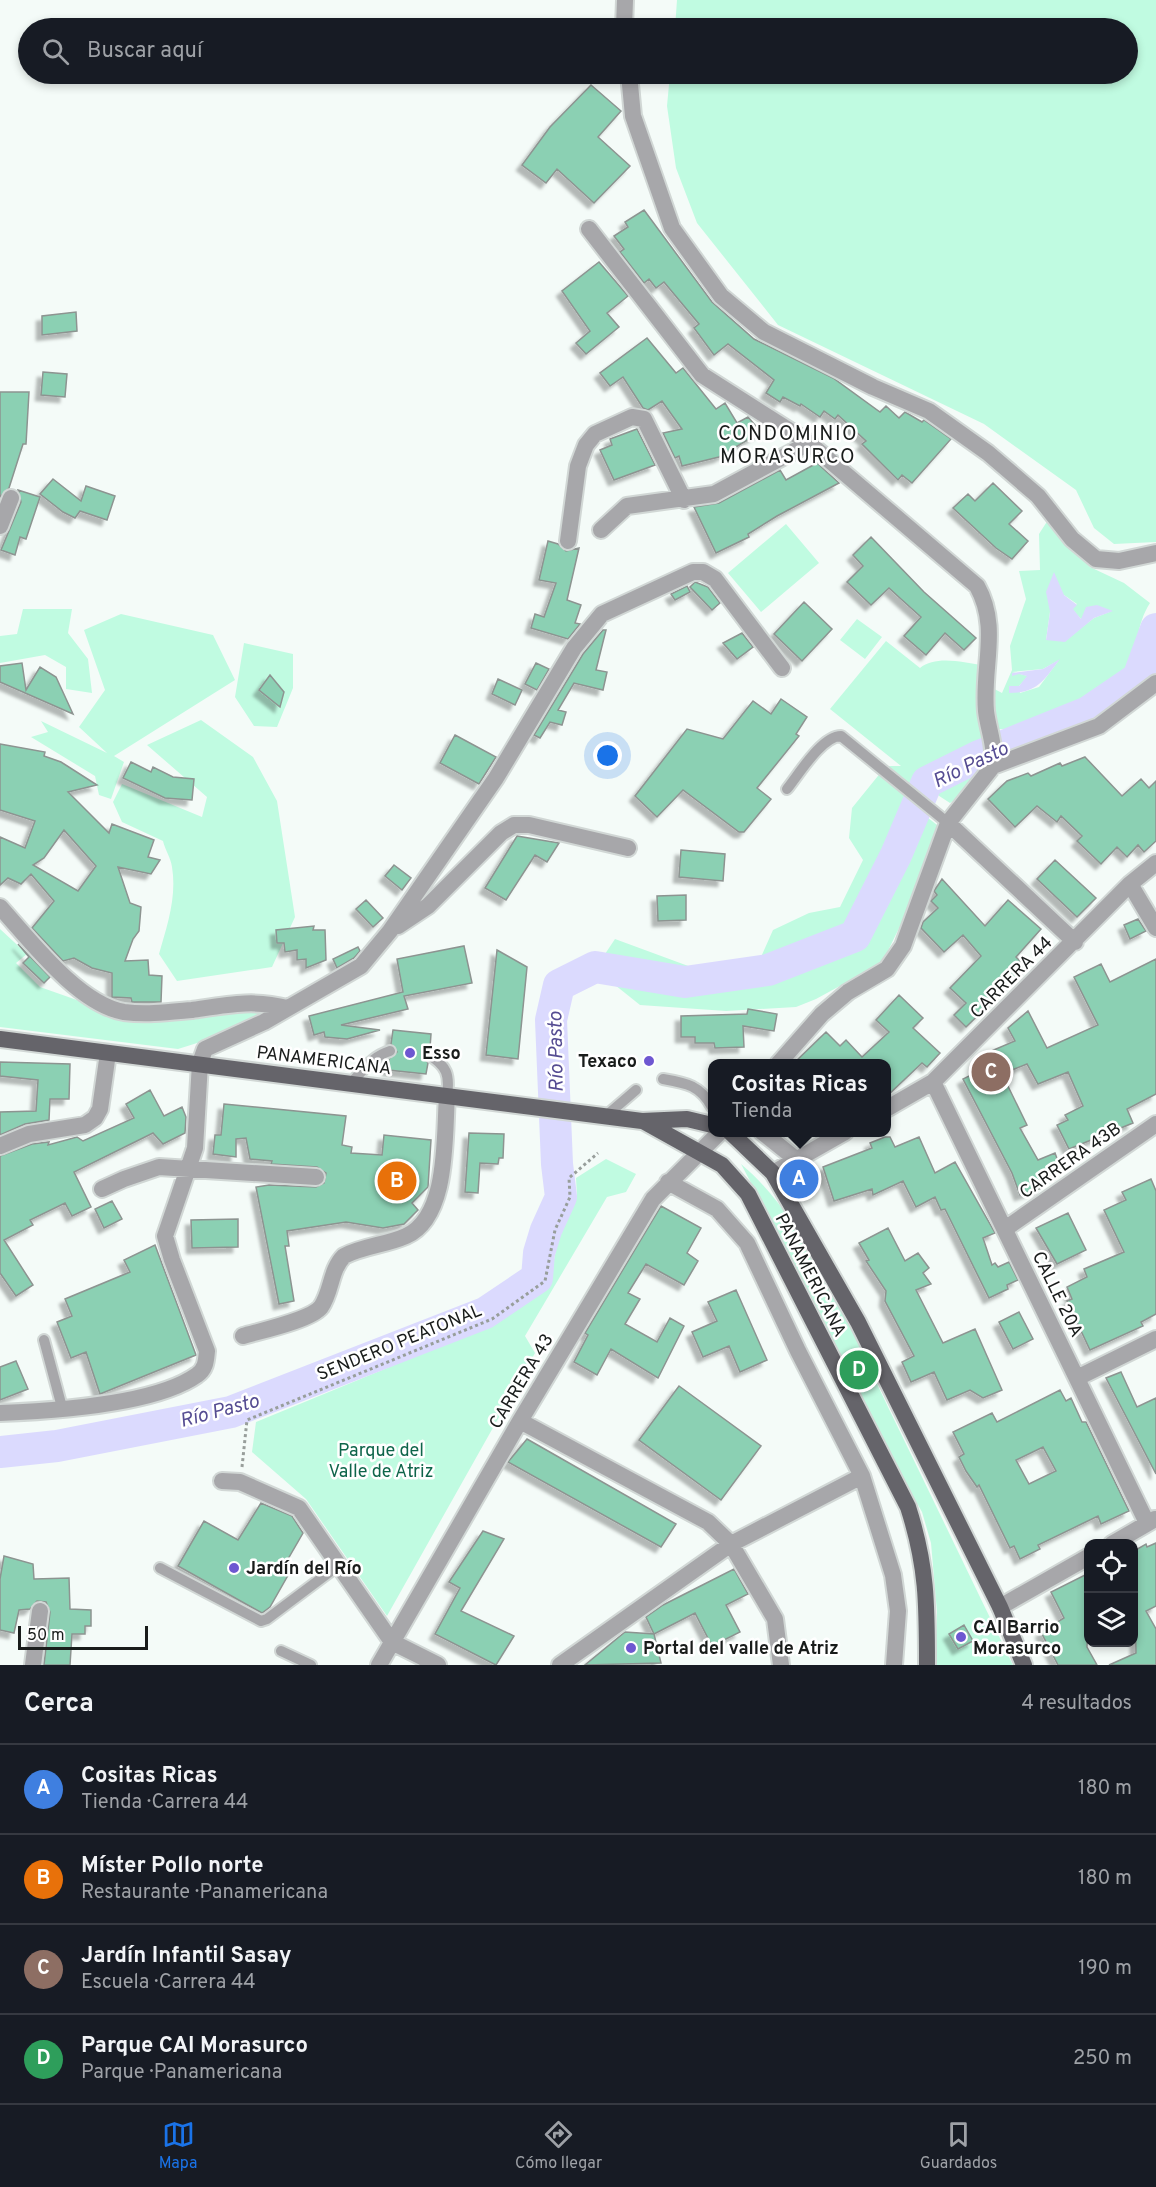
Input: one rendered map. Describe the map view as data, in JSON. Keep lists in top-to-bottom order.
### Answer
{
  "streets": {
    "main road": ["PANAMERICANA"],
    "street": [
      "CARRERA 44",
      "CARRERA 43B",
      "CALLE 20A",
      "CARRERA 43"
    ],
    "path": ["SENDERO PEATONAL"]
  },
  "crossings": [
    ["CARRERA 44", "CALLE 20A"],
    ["PANAMERICANA", "CARRERA 43"],
    ["CARRERA 43B", "CALLE 20A"]
  ],
  "districts": ["CONDOMINIO MORASURCO"],
  "water": ["Río Pasto"],
  "parks": ["Parque del Valle de Atriz"],
  "places": [
    "Esso",
    "Texaco",
    "Jardín del Río",
    "CAI Barrio Morasurco",
    "Portal del valle de Atriz"
  ],
  "scale_bar": "50 m",
  "page": {
    "search": "Buscar aquí",
    "pins": [
      "C",
      "A",
      "B",
      "D"
    ],
    "popup": ["Cositas Ricas", "Tienda"],
    "scale": "50 m",
    "heading": ["Cerca", "4 resultados"],
    "list": [
      {
        "mark": "A",
        "name": "Cositas Ricas",
        "note": "Tienda · Carrera 44",
        "value": "180 m"
      },
      {
        "mark": "B",
        "name": "Míster Pollo norte",
        "note": "Restaurante · Panamericana",
        "value": "180 m"
      },
      {
        "mark": "C",
        "name": "Jardín Infantil Sasay",
        "note": "Escuela · Carrera 44",
        "value": "190 m"
      },
      {
        "mark": "D",
        "name": "Parque CAI Morasurco",
        "note": "Parque · Panamericana",
        "value": "250 m"
      }
    ],
    "nav": ["Mapa", "Cómo llegar", "Guardados"]
  }
}
